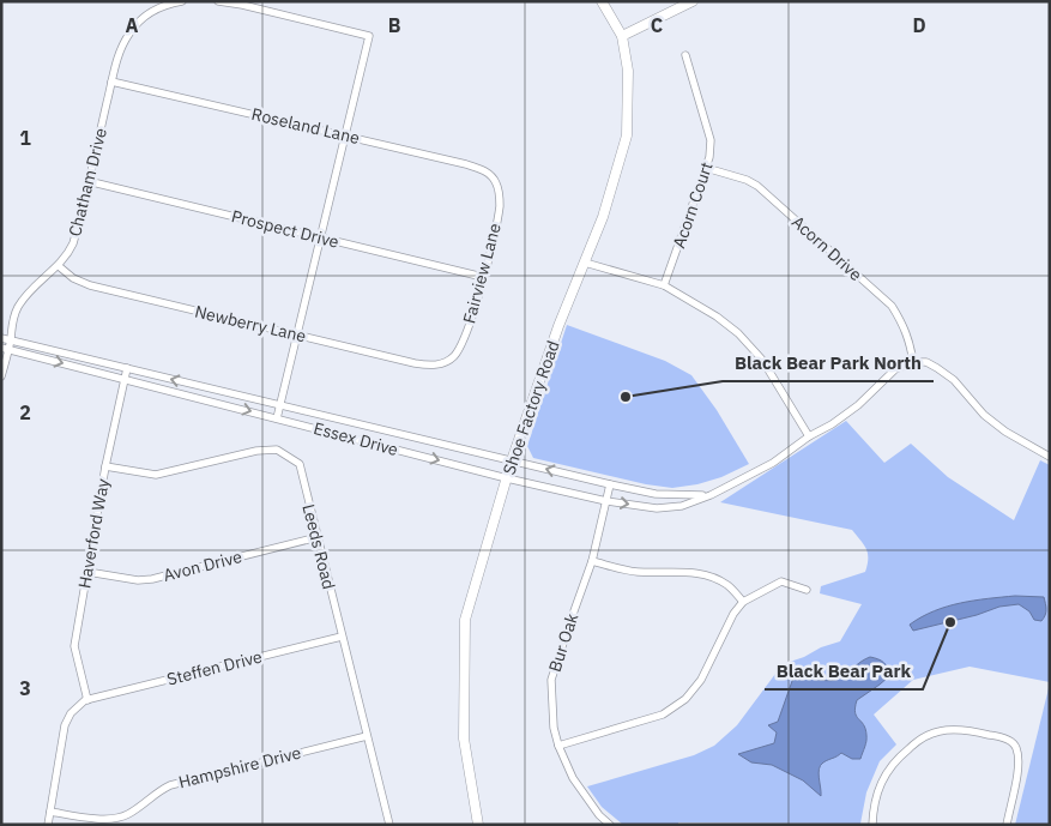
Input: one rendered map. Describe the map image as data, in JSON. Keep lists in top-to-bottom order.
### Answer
{
  "streets": {
    "street": [
      "Roseland Lane",
      "Chatham Drive",
      "Acorn Court",
      "Prospect Drive",
      "Acorn Drive",
      "Fairview Lane",
      "Newberry Lane",
      "Shoe Factory Road",
      "Essex Drive",
      "Haverford Way",
      "Leeds Road",
      "Avon Drive",
      "Bur Oak",
      "Steffen Drive",
      "Hampshire Drive"
    ]
  },
  "crossings": [
    ["Roseland Lane", "Chatham Drive"],
    ["Roseland Lane", "Fairview Lane"],
    ["Chatham Drive", "Prospect Drive"],
    ["Chatham Drive", "Newberry Lane"],
    ["Chatham Drive", "Essex Drive"],
    ["Acorn Court", "Acorn Drive"],
    ["Prospect Drive", "Fairview Lane"],
    ["Acorn Drive", "Essex Drive"],
    ["Fairview Lane", "Newberry Lane"],
    ["Shoe Factory Road", "Essex Drive"],
    ["Essex Drive", "Haverford Way"],
    ["Essex Drive", "Bur Oak"],
    ["Haverford Way", "Leeds Road"],
    ["Haverford Way", "Avon Drive"],
    ["Haverford Way", "Steffen Drive"],
    ["Leeds Road", "Avon Drive"],
    ["Leeds Road", "Steffen Drive"],
    ["Leeds Road", "Hampshire Drive"]
  ],
  "places": ["Black Bear Park North", "Black Bear Park"],
  "grid": {
    "columns": [
      "A",
      "B",
      "C",
      "D"
    ],
    "rows": ["1", "2", "3"]
  }
}
